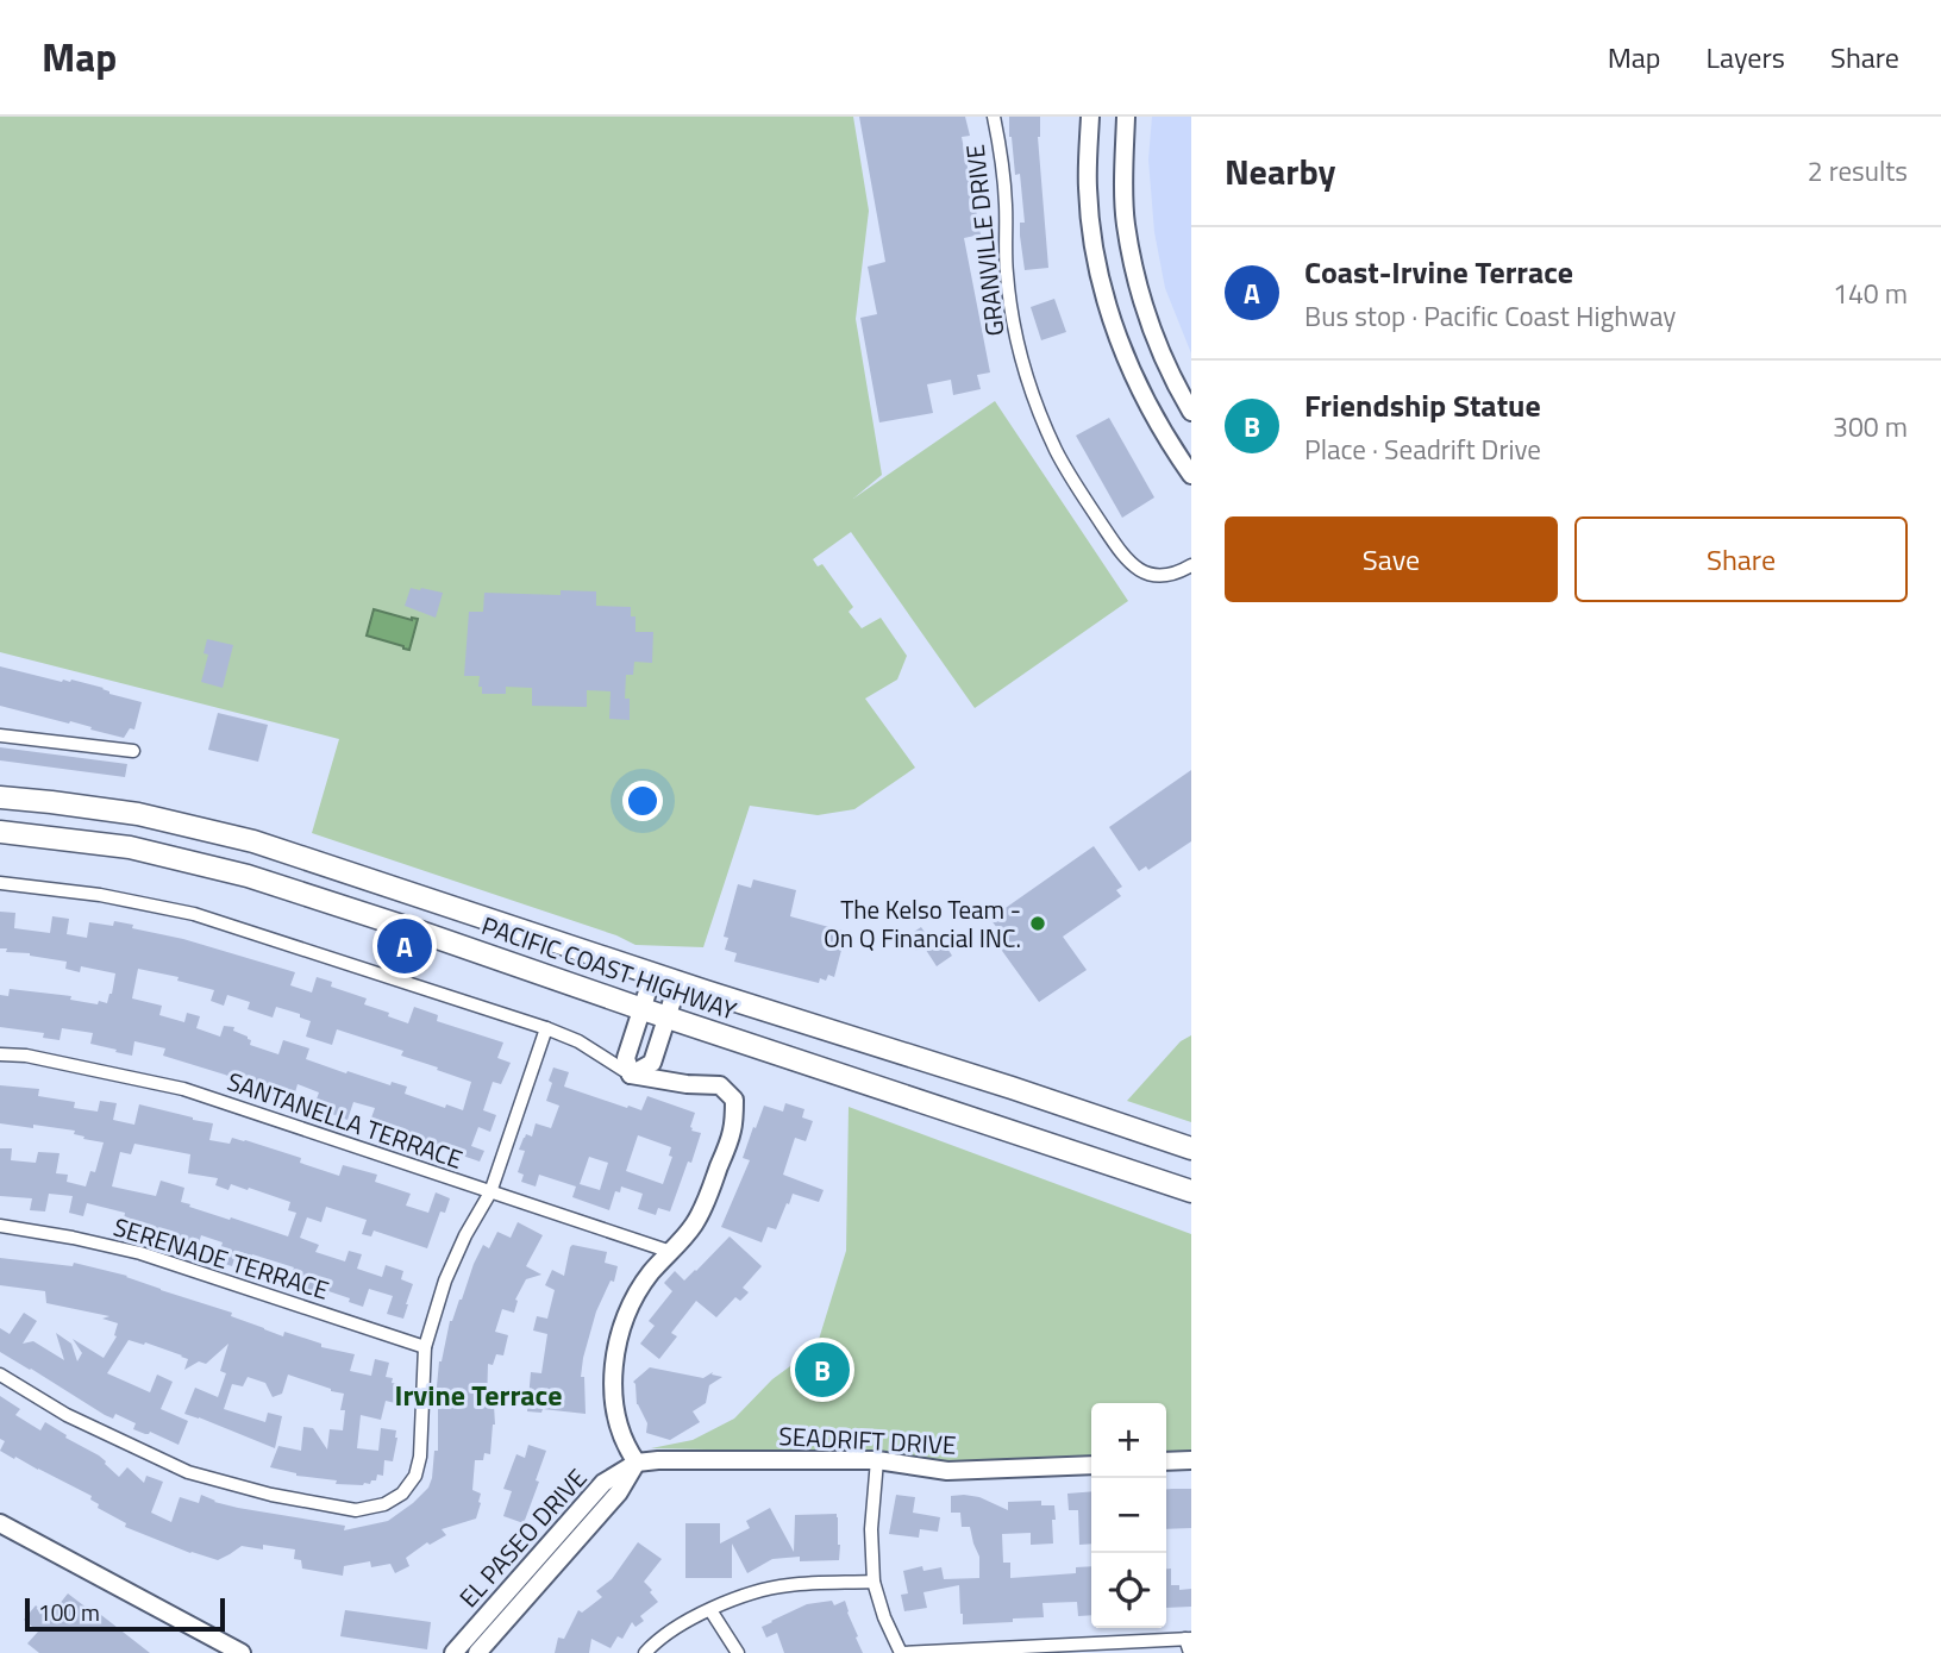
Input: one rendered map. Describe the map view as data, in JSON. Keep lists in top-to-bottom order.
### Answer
{
  "streets": {
    "highway": ["PACIFIC COAST HIGHWAY"],
    "street": [
      "GRANVILLE DRIVE",
      "SANTANELLA TERRACE",
      "SERENADE TERRACE",
      "SEADRIFT DRIVE",
      "EL PASEO DRIVE"
    ]
  },
  "crossings": [
    ["SEADRIFT DRIVE", "EL PASEO DRIVE"]
  ],
  "districts": ["Irvine Terrace"],
  "places": ["The Kelso Team - On Q Financial INC."],
  "scale_bar": "100 m",
  "page": {
    "header": "Map",
    "nav": ["Map", "Layers", "Share"],
    "heading": ["Nearby", "2 results"],
    "list": [
      {
        "mark": "A",
        "name": "Coast-Irvine Terrace",
        "note": "Bus stop · Pacific Coast Highway",
        "value": "140 m"
      },
      {
        "mark": "B",
        "name": "Friendship Statue",
        "note": "Place · Seadrift Drive",
        "value": "300 m"
      }
    ],
    "buttons": ["Save", "Share"],
    "pins": ["A", "B"],
    "map_buttons": ["+", "−"],
    "scale": "100 m"
  }
}
